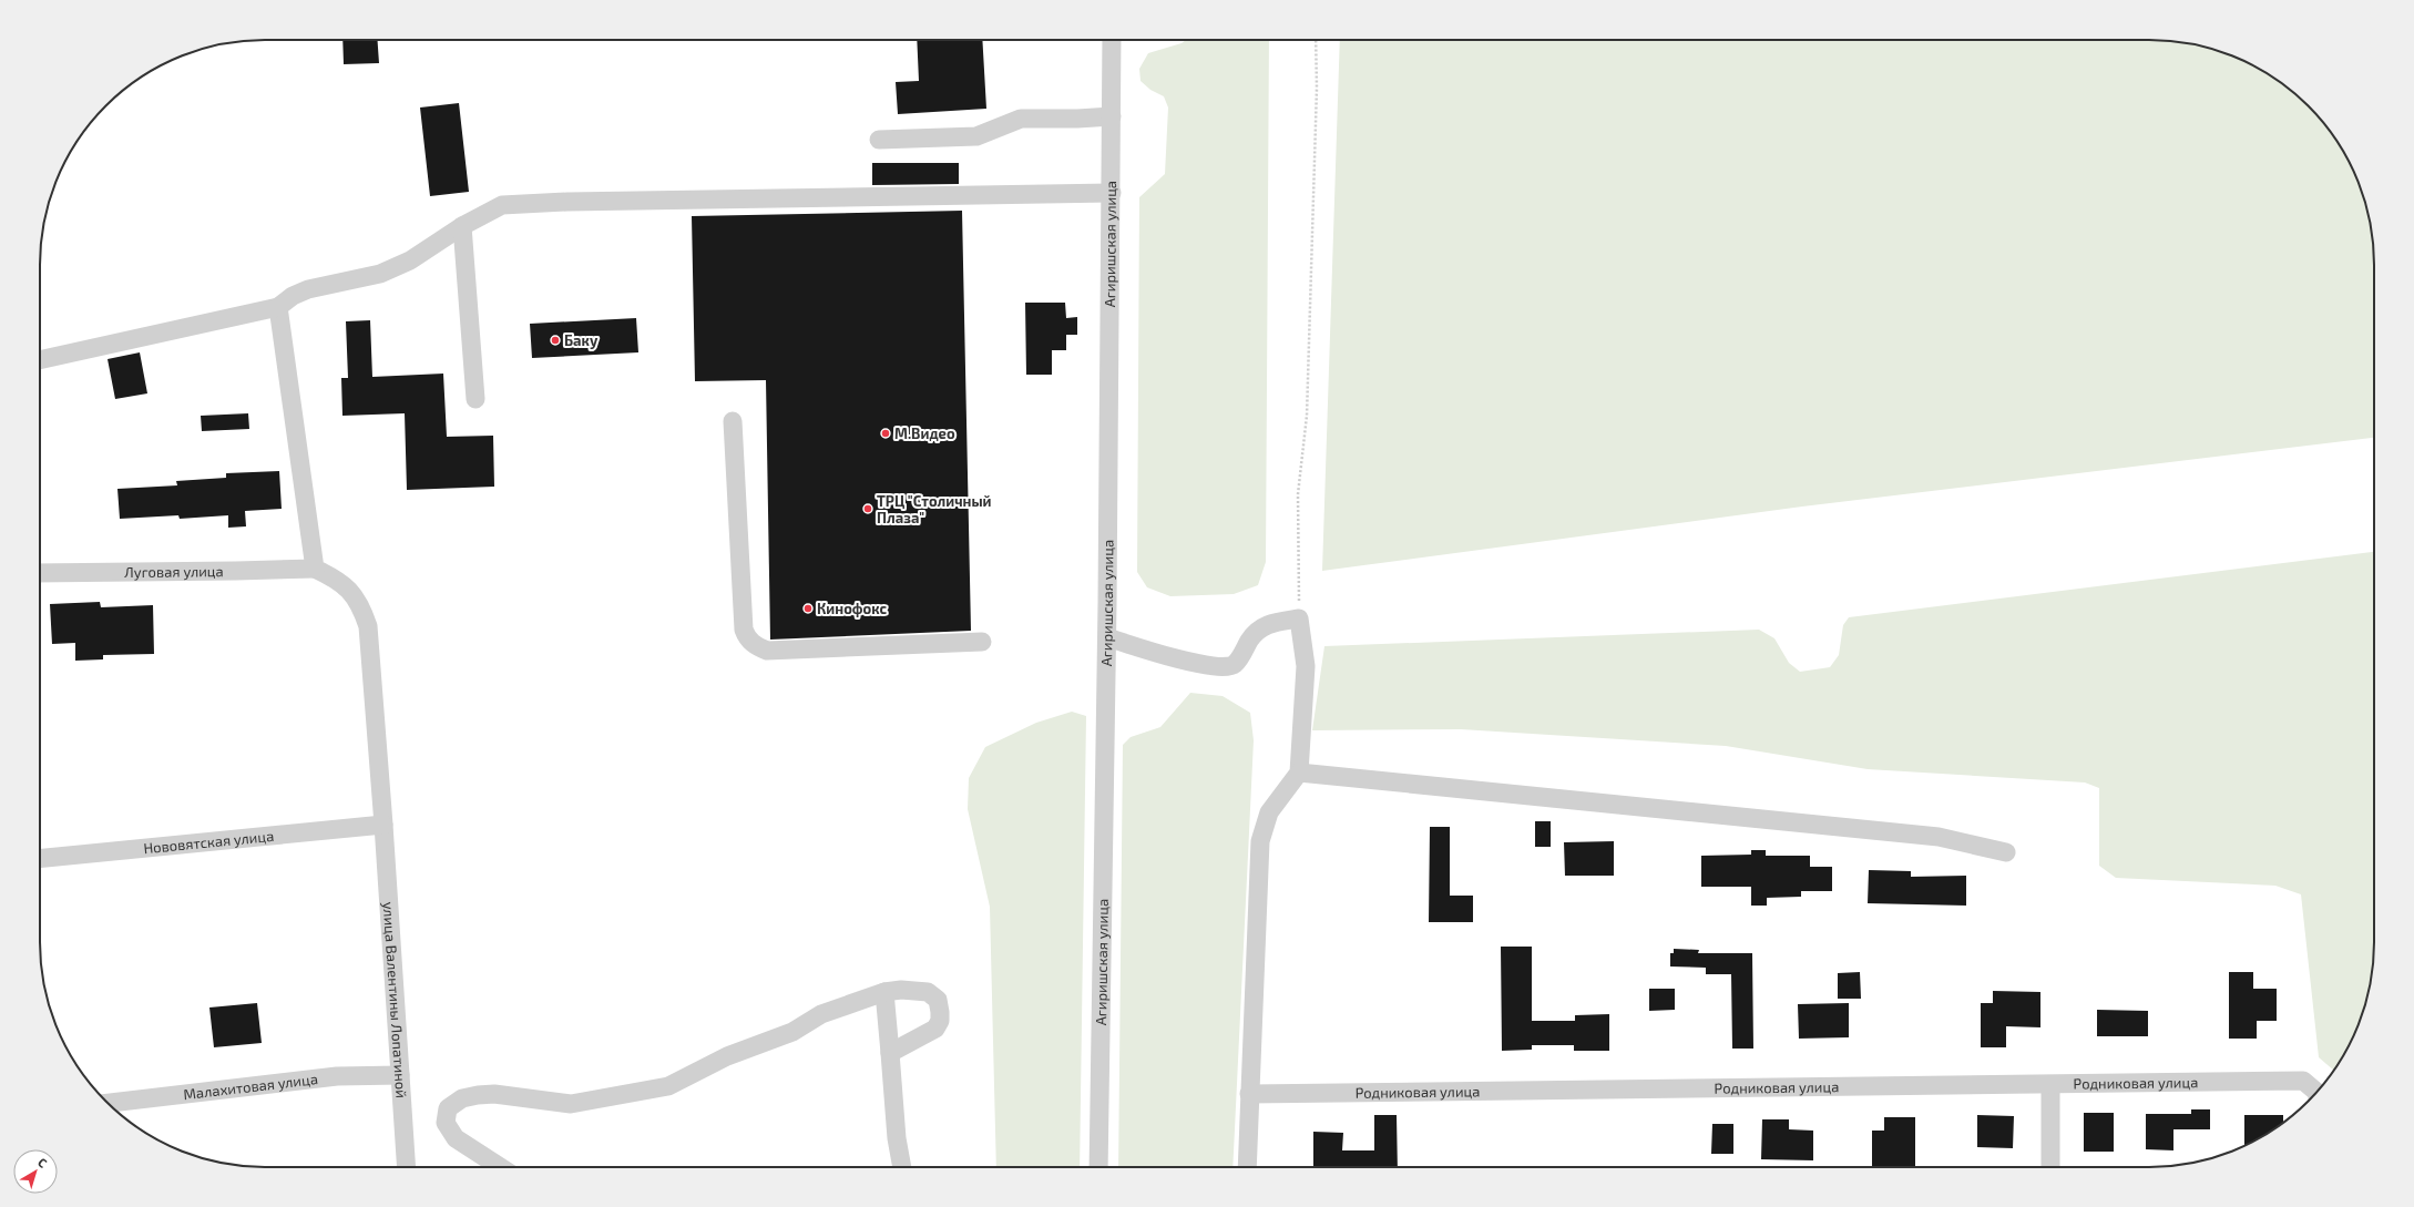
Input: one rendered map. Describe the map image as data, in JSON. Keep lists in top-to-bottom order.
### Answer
{
  "streets": {
    "street": [
      "Агиришская улица",
      "Луговая улица",
      "Нововятская улица",
      "улица Валентины Лопатиной",
      "Родниковая улица",
      "Малахитовая улица"
    ]
  },
  "crossings": [
    ["Луговая улица", "улица Валентины Лопатиной"],
    ["Нововятская улица", "улица Валентины Лопатиной"],
    ["улица Валентины Лопатиной", "Малахитовая улица"]
  ],
  "places": [
    "Баку",
    "М.Видео",
    "ТРЦ \"Столичный Плаза\"",
    "Кинофокс"
  ],
  "north": "top right"
}
